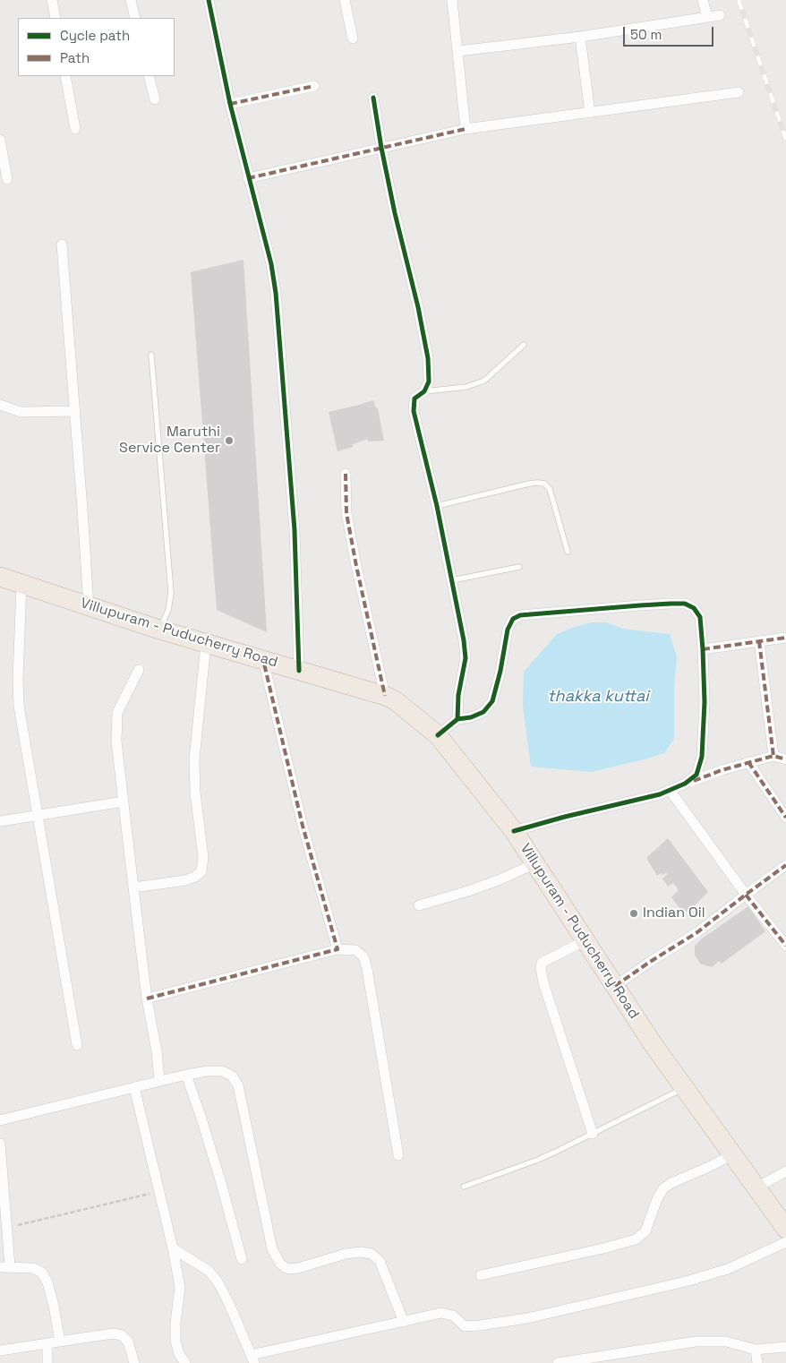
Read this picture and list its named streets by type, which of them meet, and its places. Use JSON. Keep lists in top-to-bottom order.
{
  "streets": {
    "highway": ["Villupuram - Puducherry Road"]
  },
  "water": ["thakka kuttai"],
  "places": ["Maruthi Service Center", "Indian Oil"],
  "legend": ["Cycle path", "Path"],
  "scale_bar": "50 m"
}
